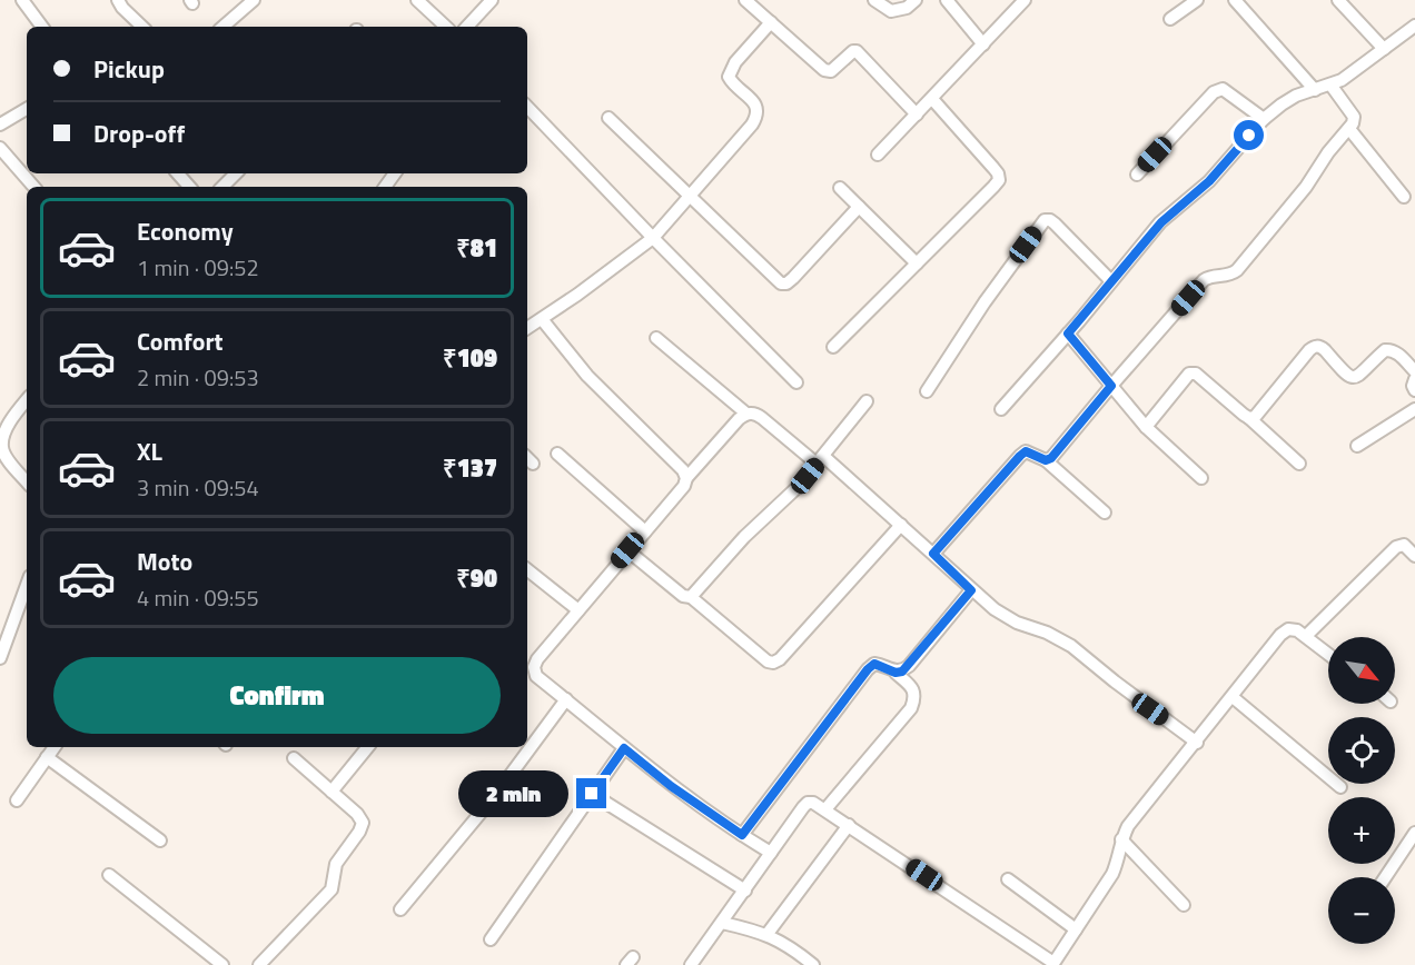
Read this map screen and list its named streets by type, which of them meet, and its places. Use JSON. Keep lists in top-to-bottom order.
{
  "north": "bottom right",
  "page": {
    "banner": ["Pickup", "Drop-off"],
    "list": [
      {
        "name": "Economy",
        "note": "1 min · 09:52",
        "value": "₹81"
      },
      {
        "name": "Comfort",
        "note": "2 min · 09:53",
        "value": "₹109"
      },
      {
        "name": "XL",
        "note": "3 min · 09:54",
        "value": "₹137"
      },
      {
        "name": "Moto",
        "note": "4 min · 09:55",
        "value": "₹90"
      }
    ],
    "map_buttons": ["+", "−"],
    "buttons": "Confirm",
    "bubble": "2 min"
  }
}
